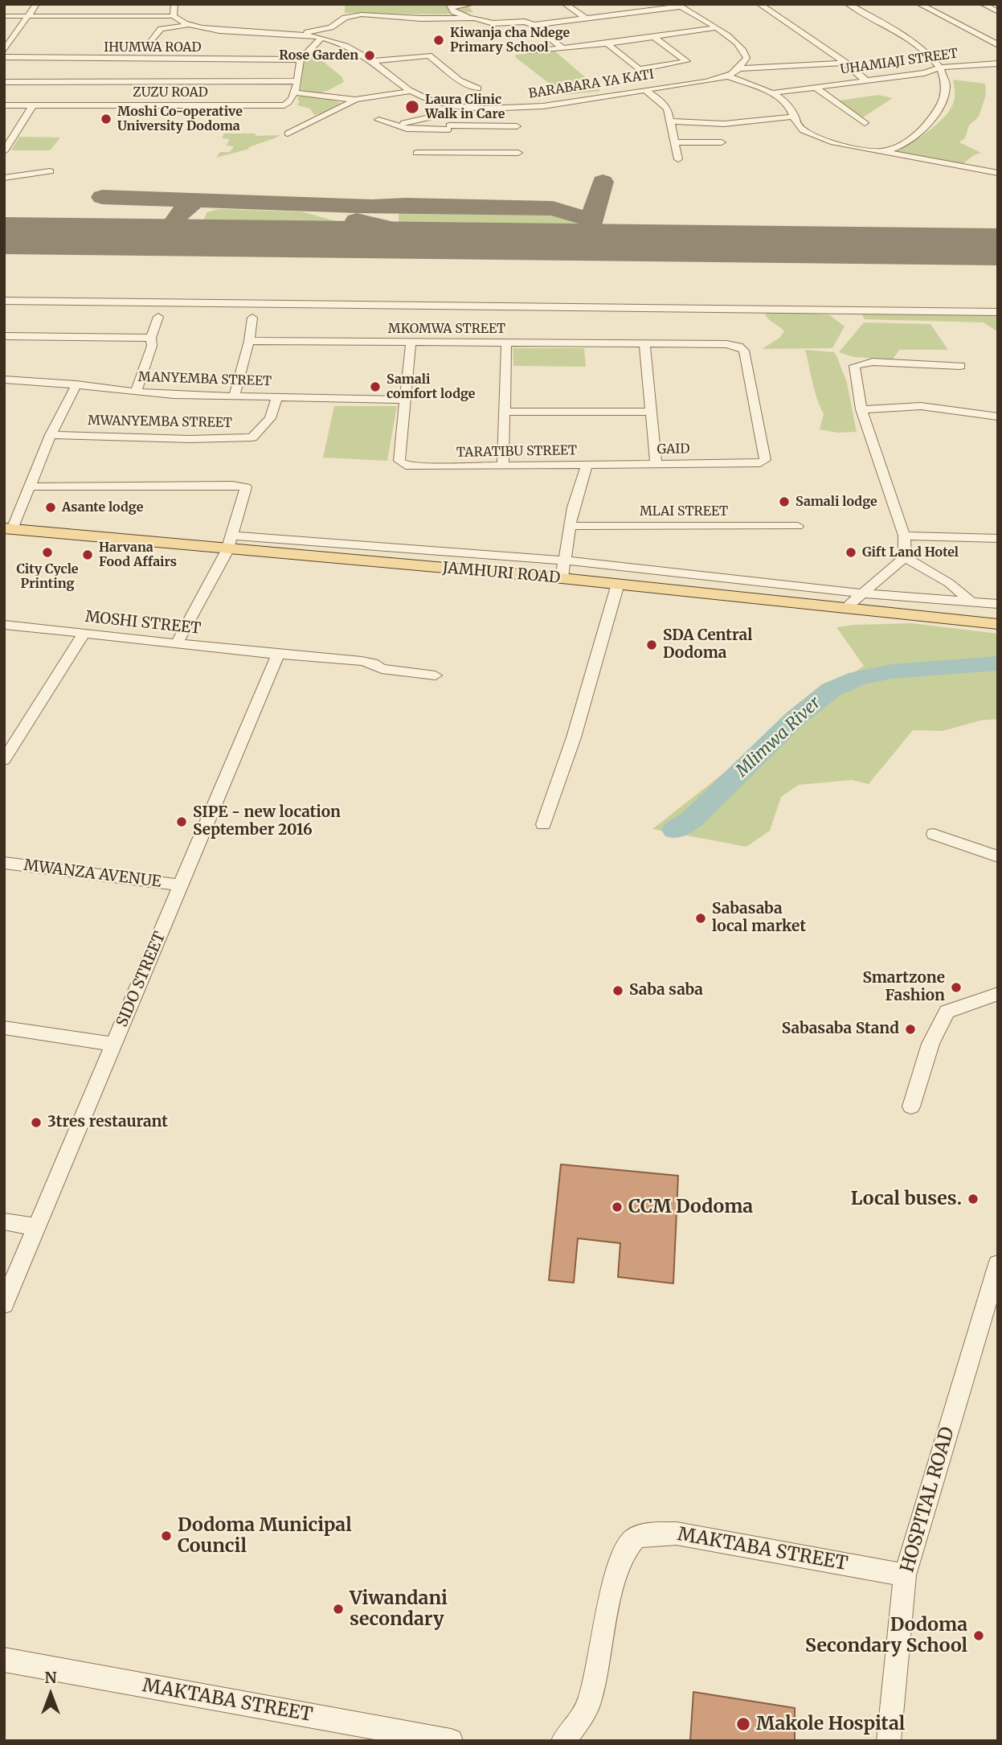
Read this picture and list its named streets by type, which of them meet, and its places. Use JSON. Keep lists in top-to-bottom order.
{
  "streets": {
    "main road": ["JAMHURI ROAD"],
    "street": [
      "IHUMWA ROAD",
      "UHAMIAJI STREET",
      "BARABARA YA KATI",
      "ZUZU ROAD",
      "MKOMWA STREET",
      "MANYEMBA STREET",
      "MWANYEMBA STREET",
      "GAID",
      "TARATIBU STREET",
      "MLAI STREET",
      "MOSHI STREET",
      "MWANZA AVENUE",
      "SIDO STREET",
      "HOSPITAL ROAD",
      "MAKTABA STREET"
    ]
  },
  "crossings": [
    ["MKOMWA STREET", "GAID"],
    ["MANYEMBA STREET", "MWANYEMBA STREET"],
    ["MANYEMBA STREET", "TARATIBU STREET"],
    ["GAID", "TARATIBU STREET"],
    ["TARATIBU STREET", "MLAI STREET"],
    ["TARATIBU STREET", "JAMHURI ROAD"],
    ["MOSHI STREET", "SIDO STREET"],
    ["MWANZA AVENUE", "SIDO STREET"],
    ["HOSPITAL ROAD", "MAKTABA STREET"]
  ],
  "water": ["Mlimwa River"],
  "places": [
    "Kiwanja cha Ndege Primary School",
    "Rose Garden",
    "Laura Clinic Walk in Care",
    "Moshi Co-operative University Dodoma",
    "Samali comfort lodge",
    "Samali lodge",
    "Asante lodge",
    "City Cycle Printing",
    "Gift Land Hotel",
    "Harvana Food Affairs",
    "SDA Central Dodoma",
    "SIPE - new location September 2016",
    "Sabasaba local market",
    "Smartzone Fashion",
    "Saba saba",
    "Sabasaba Stand",
    "3tres restaurant",
    "Local buses.",
    "CCM Dodoma",
    "Dodoma Municipal Council",
    "Viwandani secondary",
    "Dodoma Secondary School",
    "Makole Hospital"
  ],
  "north": "top"
}
